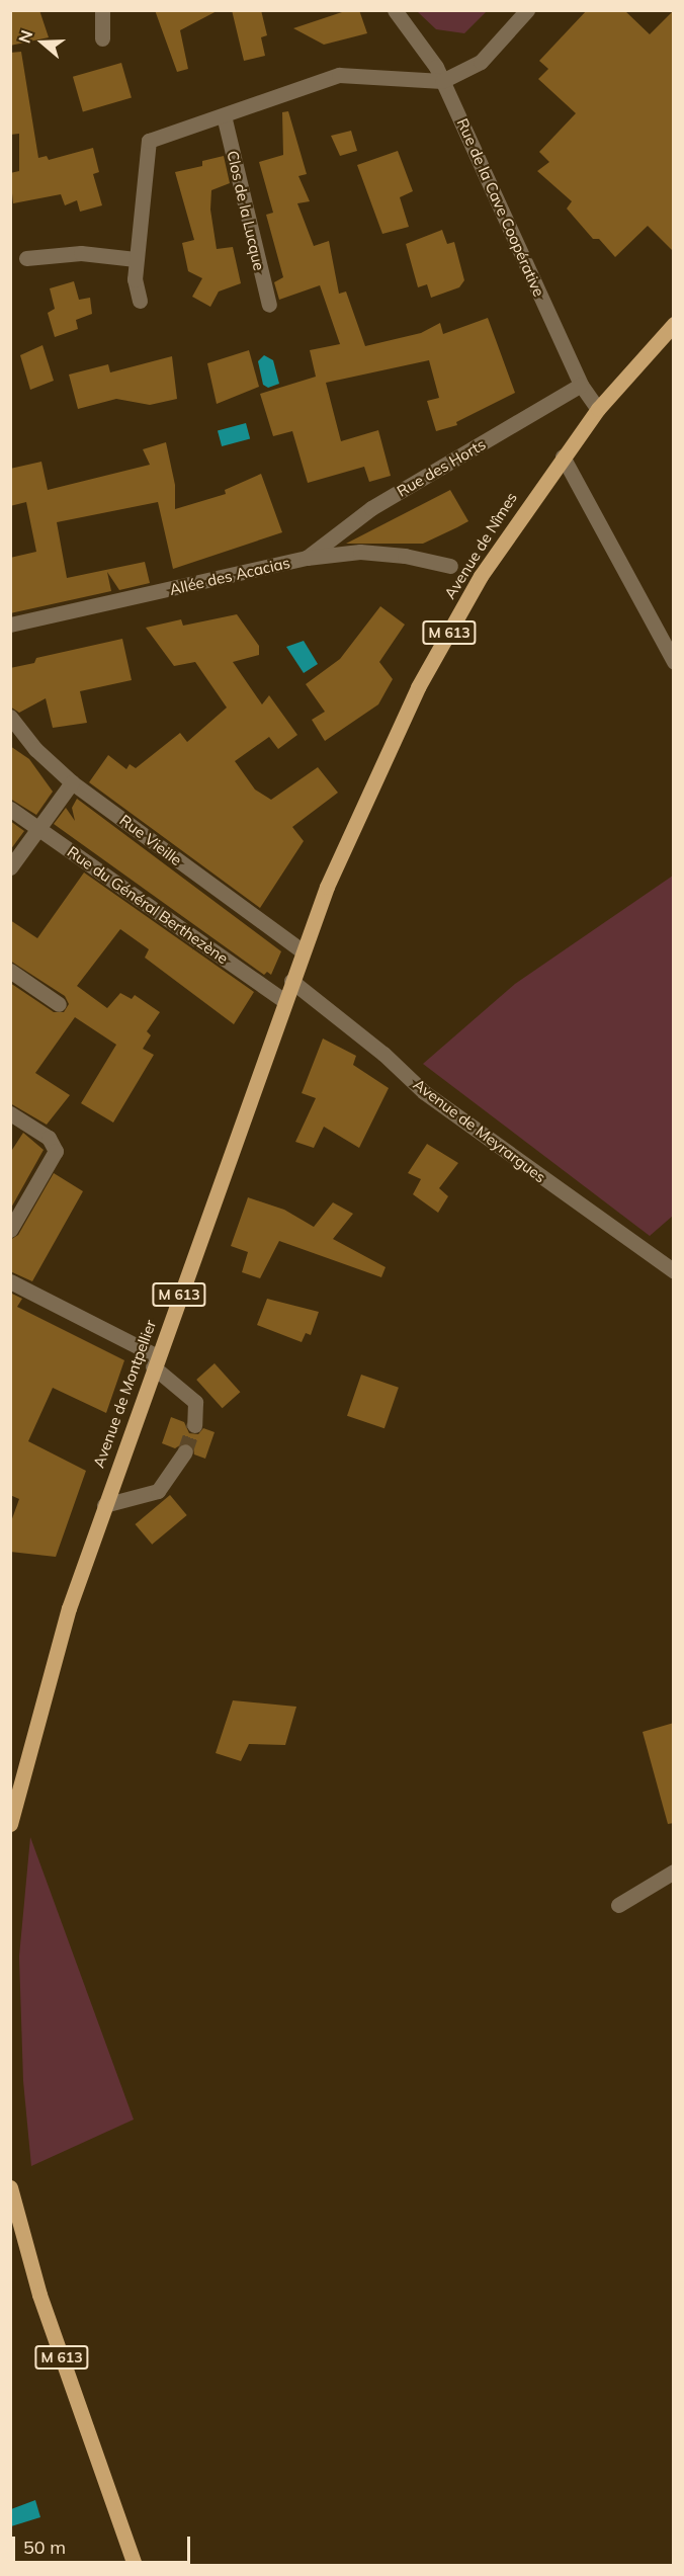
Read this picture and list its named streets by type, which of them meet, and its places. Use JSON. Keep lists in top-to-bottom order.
{
  "streets": {
    "main road": ["Avenue de Nîmes", "M 613", "Avenue de Montpellier"],
    "street": [
      "Rue de la Cave Coopérative",
      "Clos de la Lucque",
      "Rue des Horts",
      "Allée des Acacias",
      "Rue Vieille",
      "Rue du Général Berthezène",
      "Avenue de Meyrargues"
    ]
  },
  "crossings": [
    ["Rue de la Cave Coopérative", "Rue des Horts"],
    ["Rue de la Cave Coopérative", "Avenue de Nîmes"],
    ["Rue des Horts", "Allée des Acacias"],
    ["Avenue de Nîmes", "Rue Vieille"],
    ["Avenue de Nîmes", "Avenue de Meyrargues"],
    ["Avenue de Nîmes", "Avenue de Montpellier"],
    ["Rue du Général Berthezène", "Avenue de Montpellier"],
    ["Avenue de Meyrargues", "Avenue de Montpellier"]
  ],
  "scale_bar": "50 m",
  "north": "left"
}
